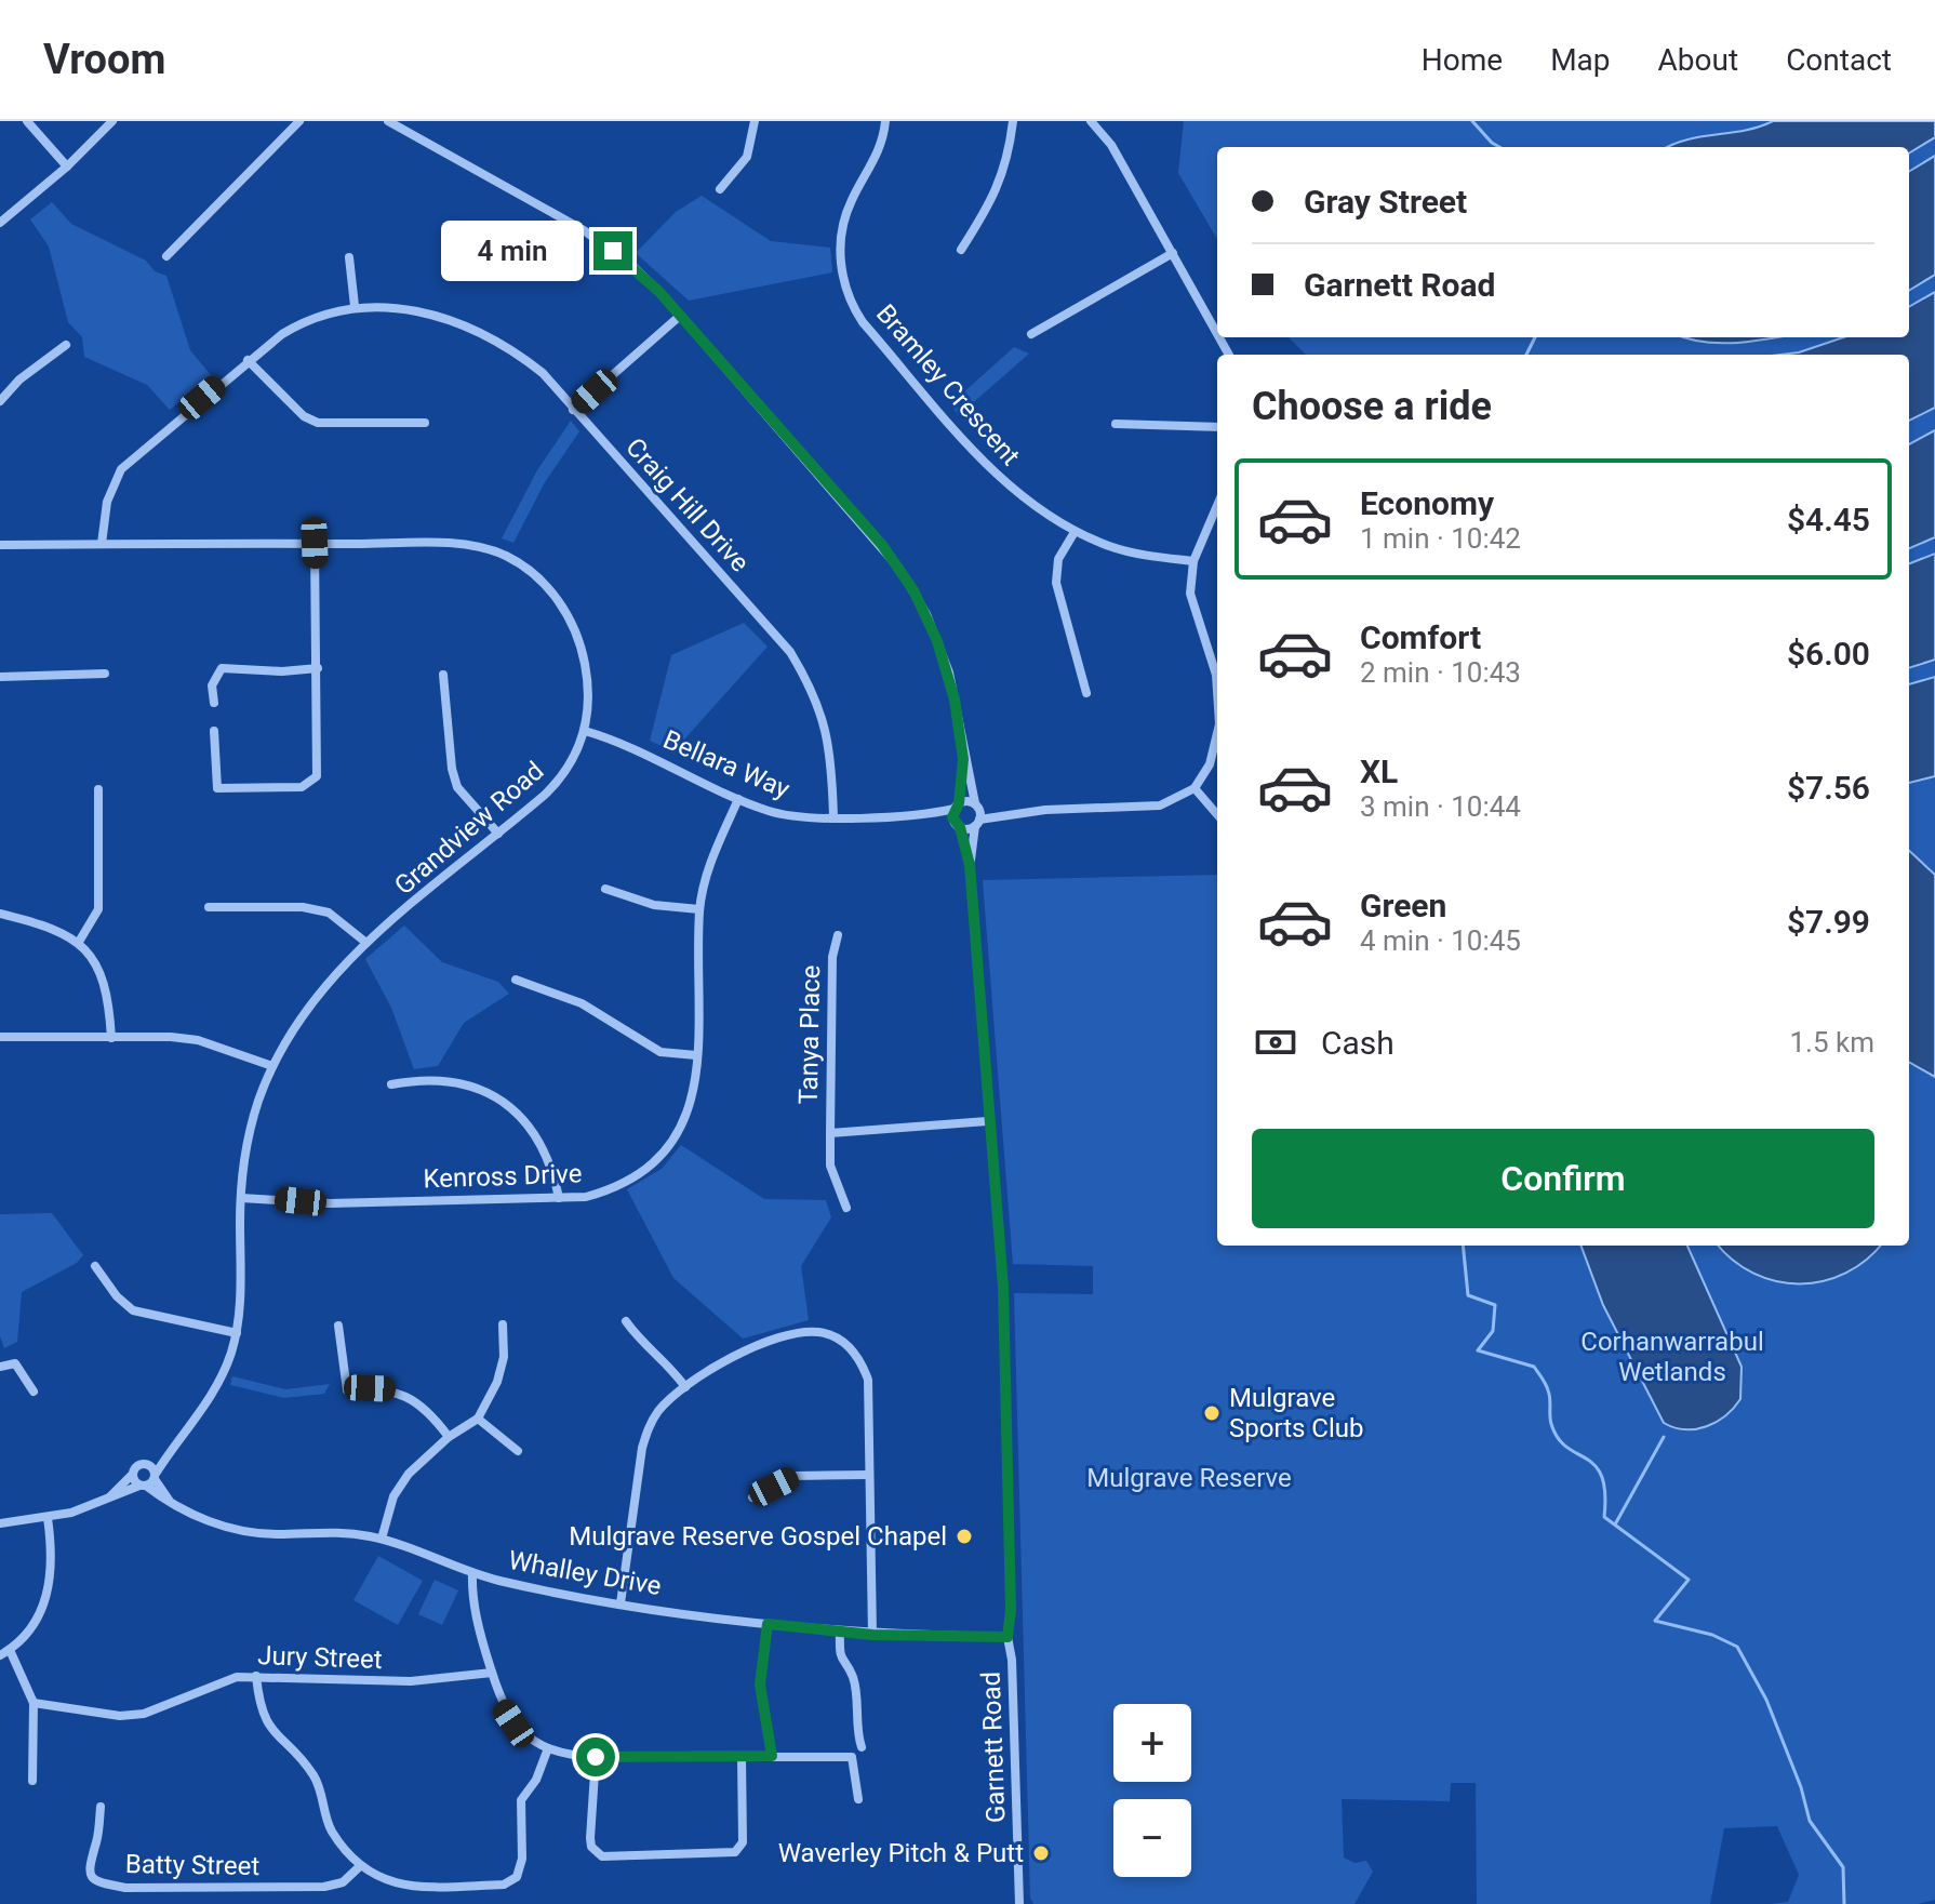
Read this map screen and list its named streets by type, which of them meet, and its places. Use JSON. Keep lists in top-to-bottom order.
{
  "streets": {
    "street": [
      "Bramley Crescent",
      "Craig Hill Drive",
      "Bellara Way",
      "Grandview Road",
      "Tanya Place",
      "Kenross Drive",
      "Whalley Drive",
      "Jury Street",
      "Garnett Road",
      "Batty Street"
    ]
  },
  "crossings": [
    ["Craig Hill Drive", "Bellara Way"],
    ["Craig Hill Drive", "Grandview Road"],
    ["Bellara Way", "Grandview Road"],
    ["Bellara Way", "Kenross Drive"],
    ["Bellara Way", "Garnett Road"],
    ["Grandview Road", "Kenross Drive"],
    ["Grandview Road", "Whalley Drive"],
    ["Tanya Place", "Garnett Road"],
    ["Whalley Drive", "Garnett Road"]
  ],
  "parks": ["Corhanwarrabul Wetlands", "Mulgrave Reserve"],
  "places": ["Mulgrave Sports Club", "Mulgrave Reserve Gospel Chapel", "Waverley Pitch & Putt"],
  "page": {
    "header": "Vroom",
    "nav": [
      "Home",
      "Map",
      "About",
      "Contact"
    ],
    "banner": ["Gray Street", "Garnett Road"],
    "bubble": "4 min",
    "heading": "Choose a ride",
    "list": [
      {
        "name": "Economy",
        "note": "1 min · 10:42",
        "value": "$4.45"
      },
      {
        "name": "Comfort",
        "note": "2 min · 10:43",
        "value": "$6.00"
      },
      {
        "name": "XL",
        "note": "3 min · 10:44",
        "value": "$7.56"
      },
      {
        "name": "Green",
        "note": "4 min · 10:45",
        "value": "$7.99"
      }
    ],
    "pay": ["Cash", "1.5 km"],
    "buttons": "Confirm",
    "map_buttons": ["+", "−"]
  }
}
